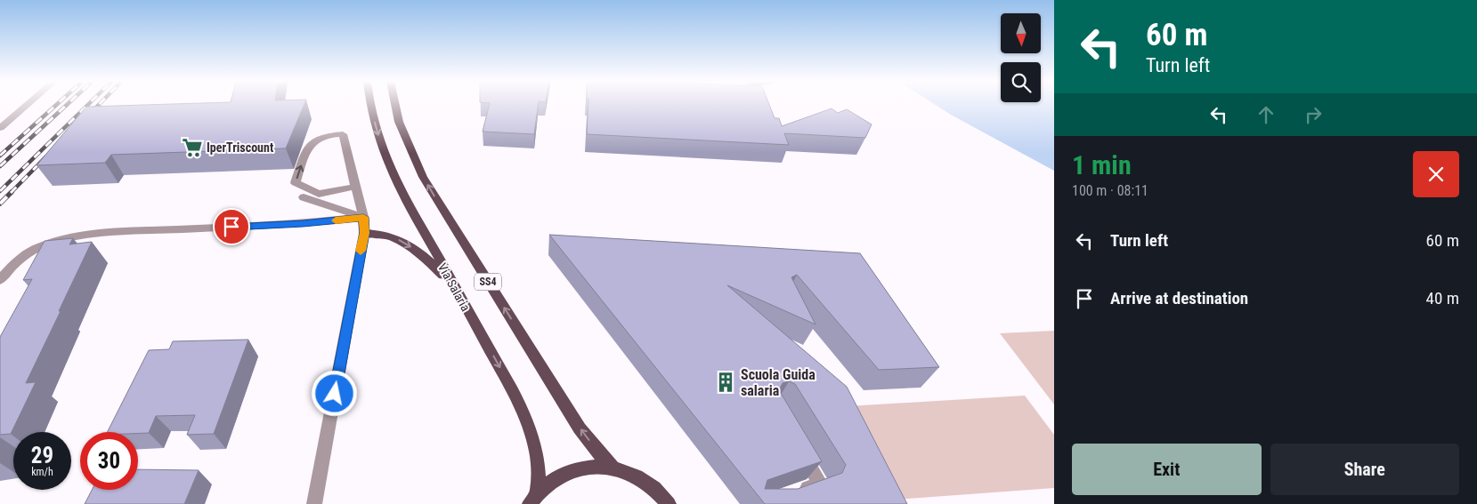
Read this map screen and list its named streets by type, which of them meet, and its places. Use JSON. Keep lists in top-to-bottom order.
{
  "streets": {
    "main road": ["SS4", "Via Salaria"]
  },
  "places": {
    "supermarket": ["IperTriscount"],
    "building": ["Scuola Guida salaria"]
  },
  "north": "bottom",
  "page": {
    "turn": ["60 m", "Turn left"],
    "heading": ["1 min", "100 m · 08:11"],
    "list": [
      {
        "name": "Turn left",
        "value": "60 m"
      },
      {
        "name": "Arrive at destination",
        "value": "40 m"
      }
    ],
    "speed": "29 km/h",
    "limit": "30",
    "buttons": ["Exit", "Share"]
  }
}
